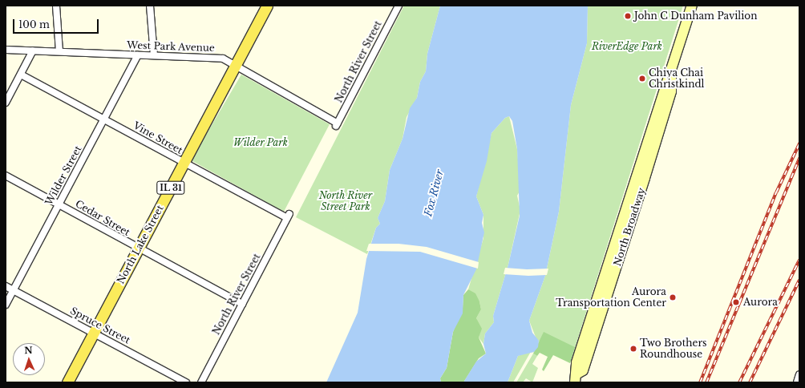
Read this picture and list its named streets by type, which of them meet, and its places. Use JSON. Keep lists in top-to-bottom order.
{
  "streets": {
    "main road": ["IL 31", "North Broadway", "North Lake Street"],
    "street": [
      "West Park Avenue",
      "North River Street",
      "Vine Street",
      "Wilder Street",
      "Cedar Street",
      "Spruce Street"
    ]
  },
  "crossings": [
    ["West Park Avenue", "North River Street"],
    ["West Park Avenue", "Wilder Street"],
    ["West Park Avenue", "North Lake Street"],
    ["North River Street", "Vine Street"],
    ["North River Street", "Cedar Street"],
    ["Vine Street", "Wilder Street"],
    ["Vine Street", "North Lake Street"],
    ["Wilder Street", "Cedar Street"],
    ["Wilder Street", "Spruce Street"],
    ["Cedar Street", "North Lake Street"],
    ["North Lake Street", "Spruce Street"]
  ],
  "water": ["Fox River"],
  "parks": ["RiverEdge Park", "Wilder Park", "North River Street Park"],
  "places": [
    "John C Dunham Pavilion",
    "Chiya Chai Christkindl",
    "Aurora Transportation Center",
    "Aurora",
    "Two Brothers Roundhouse"
  ],
  "scale_bar": "100 m",
  "north": "top"
}
